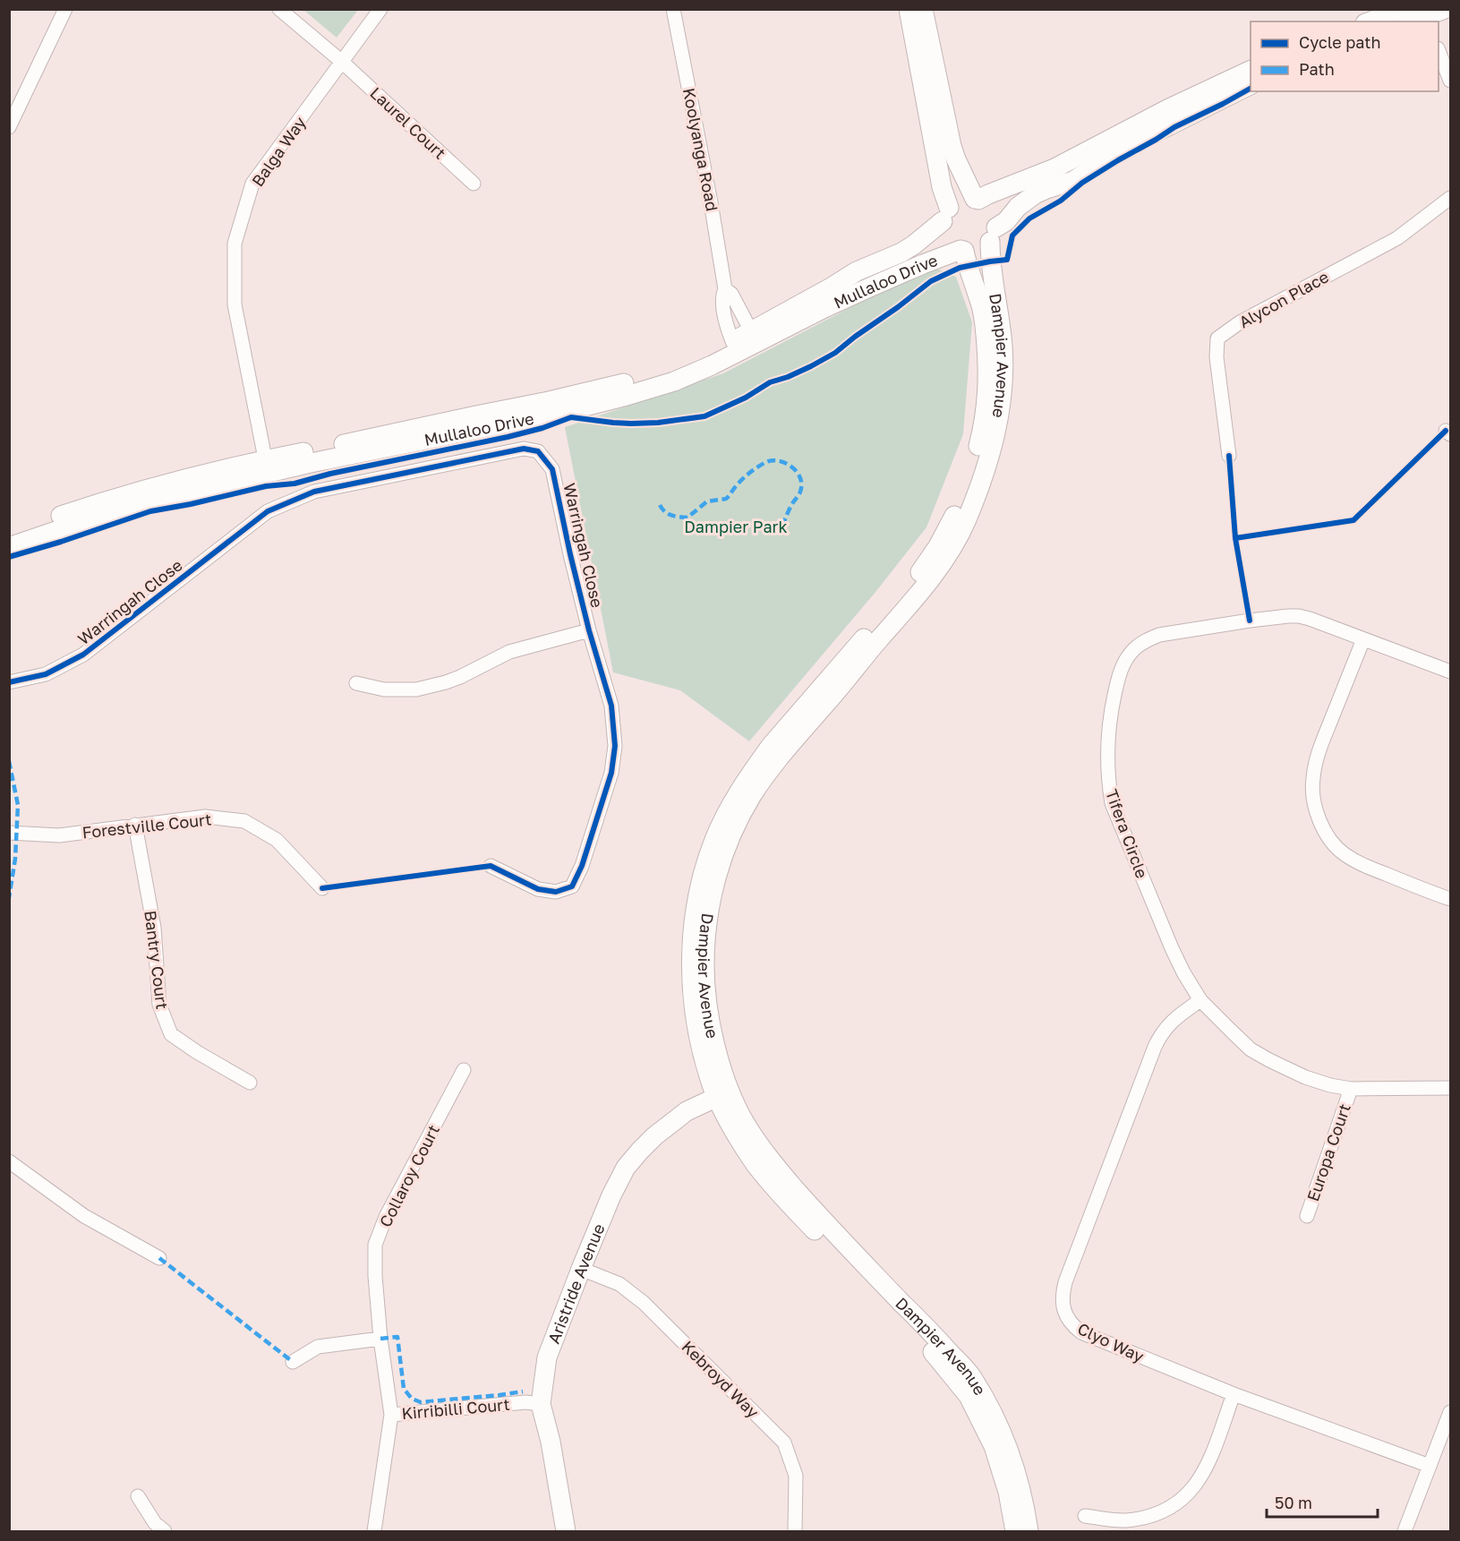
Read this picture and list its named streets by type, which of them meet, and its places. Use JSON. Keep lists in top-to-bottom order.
{
  "streets": {
    "main road": ["Mullaloo Drive", "Dampier Avenue", "Aristride Avenue"],
    "street": [
      "Laurel Court",
      "Koolyanga Road",
      "Balga Way",
      "Alycon Place",
      "Warringah Close",
      "Forestville Court",
      "Tifera Circle",
      "Bantry Court",
      "Europa Court",
      "Collaroy Court",
      "Clyo Way",
      "Kebroyd Way",
      "Kirribilli Court"
    ]
  },
  "crossings": [
    ["Laurel Court", "Balga Way"],
    ["Koolyanga Road", "Mullaloo Drive"],
    ["Balga Way", "Mullaloo Drive"],
    ["Mullaloo Drive", "Dampier Avenue"],
    ["Dampier Avenue", "Aristride Avenue"],
    ["Forestville Court", "Bantry Court"],
    ["Tifera Circle", "Europa Court"],
    ["Tifera Circle", "Clyo Way"],
    ["Collaroy Court", "Kirribilli Court"],
    ["Aristride Avenue", "Kebroyd Way"],
    ["Aristride Avenue", "Kirribilli Court"]
  ],
  "parks": ["Dampier Park"],
  "legend": ["Cycle path", "Path"],
  "scale_bar": "50 m"
}
